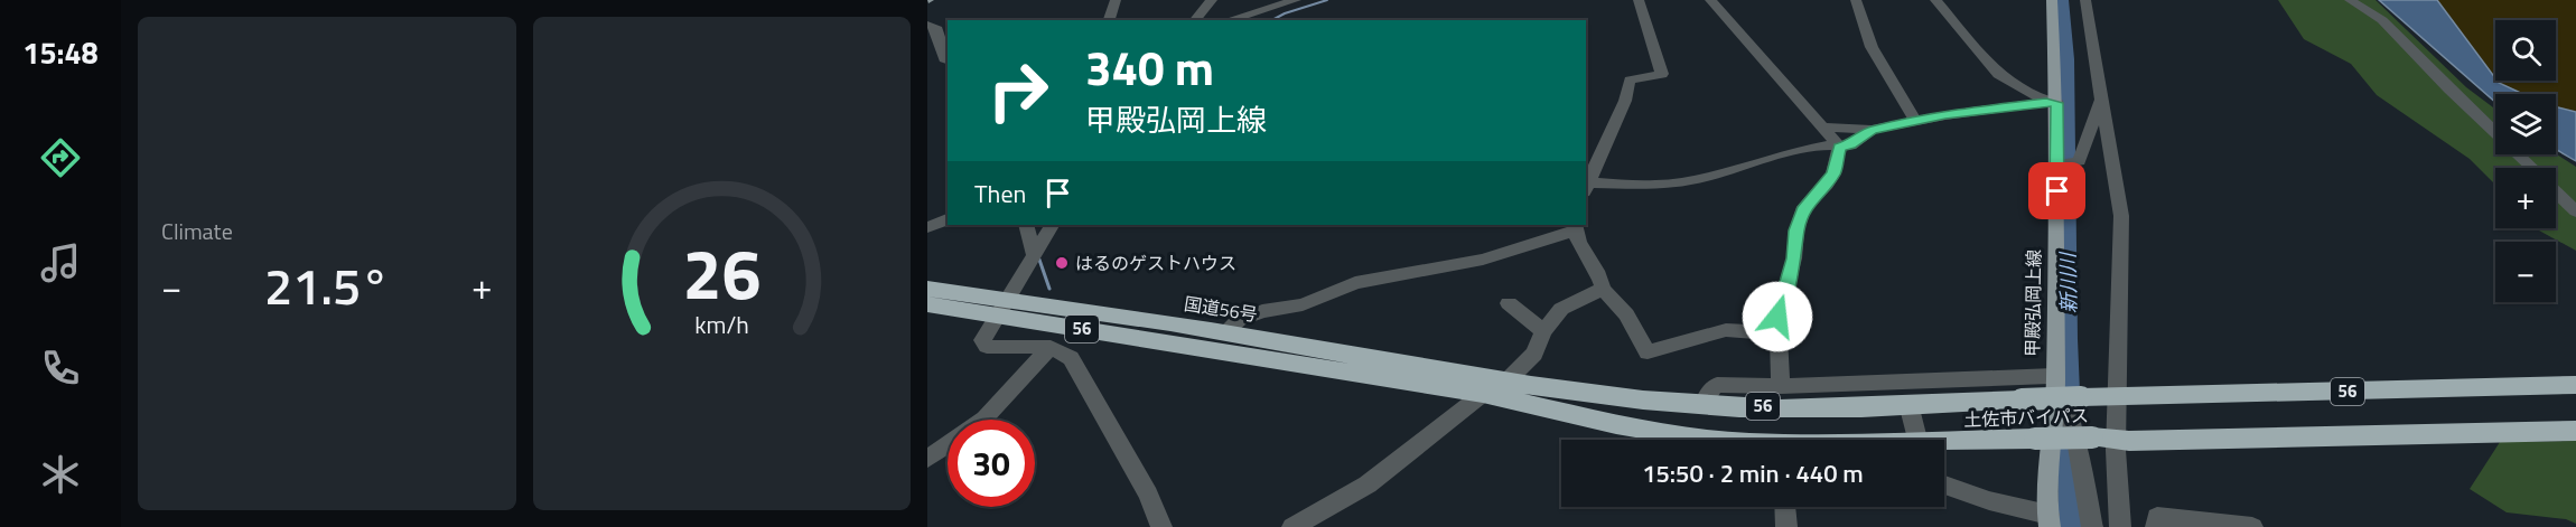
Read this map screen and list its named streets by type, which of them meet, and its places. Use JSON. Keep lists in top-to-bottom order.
{
  "streets": {
    "highway": ["国道56号", "56", "土佐市バイパス"],
    "main road": ["甲殿弘岡上線"]
  },
  "crossings": [
    ["国道56号", "土佐市バイパス"]
  ],
  "water": ["新川川"],
  "places": ["はるのゲストハウス"],
  "page": {
    "tabs": "15:48",
    "tile": "Climate",
    "map_buttons": ["+", "−"],
    "turn": ["340 m", "甲殿弘岡上線"],
    "then": "Then",
    "heat": ["−", "21.5°", "+"],
    "limit": "30",
    "trip": "15:50 · 2 min · 440 m",
    "gauge": ["26", "km/h"]
  }
}
